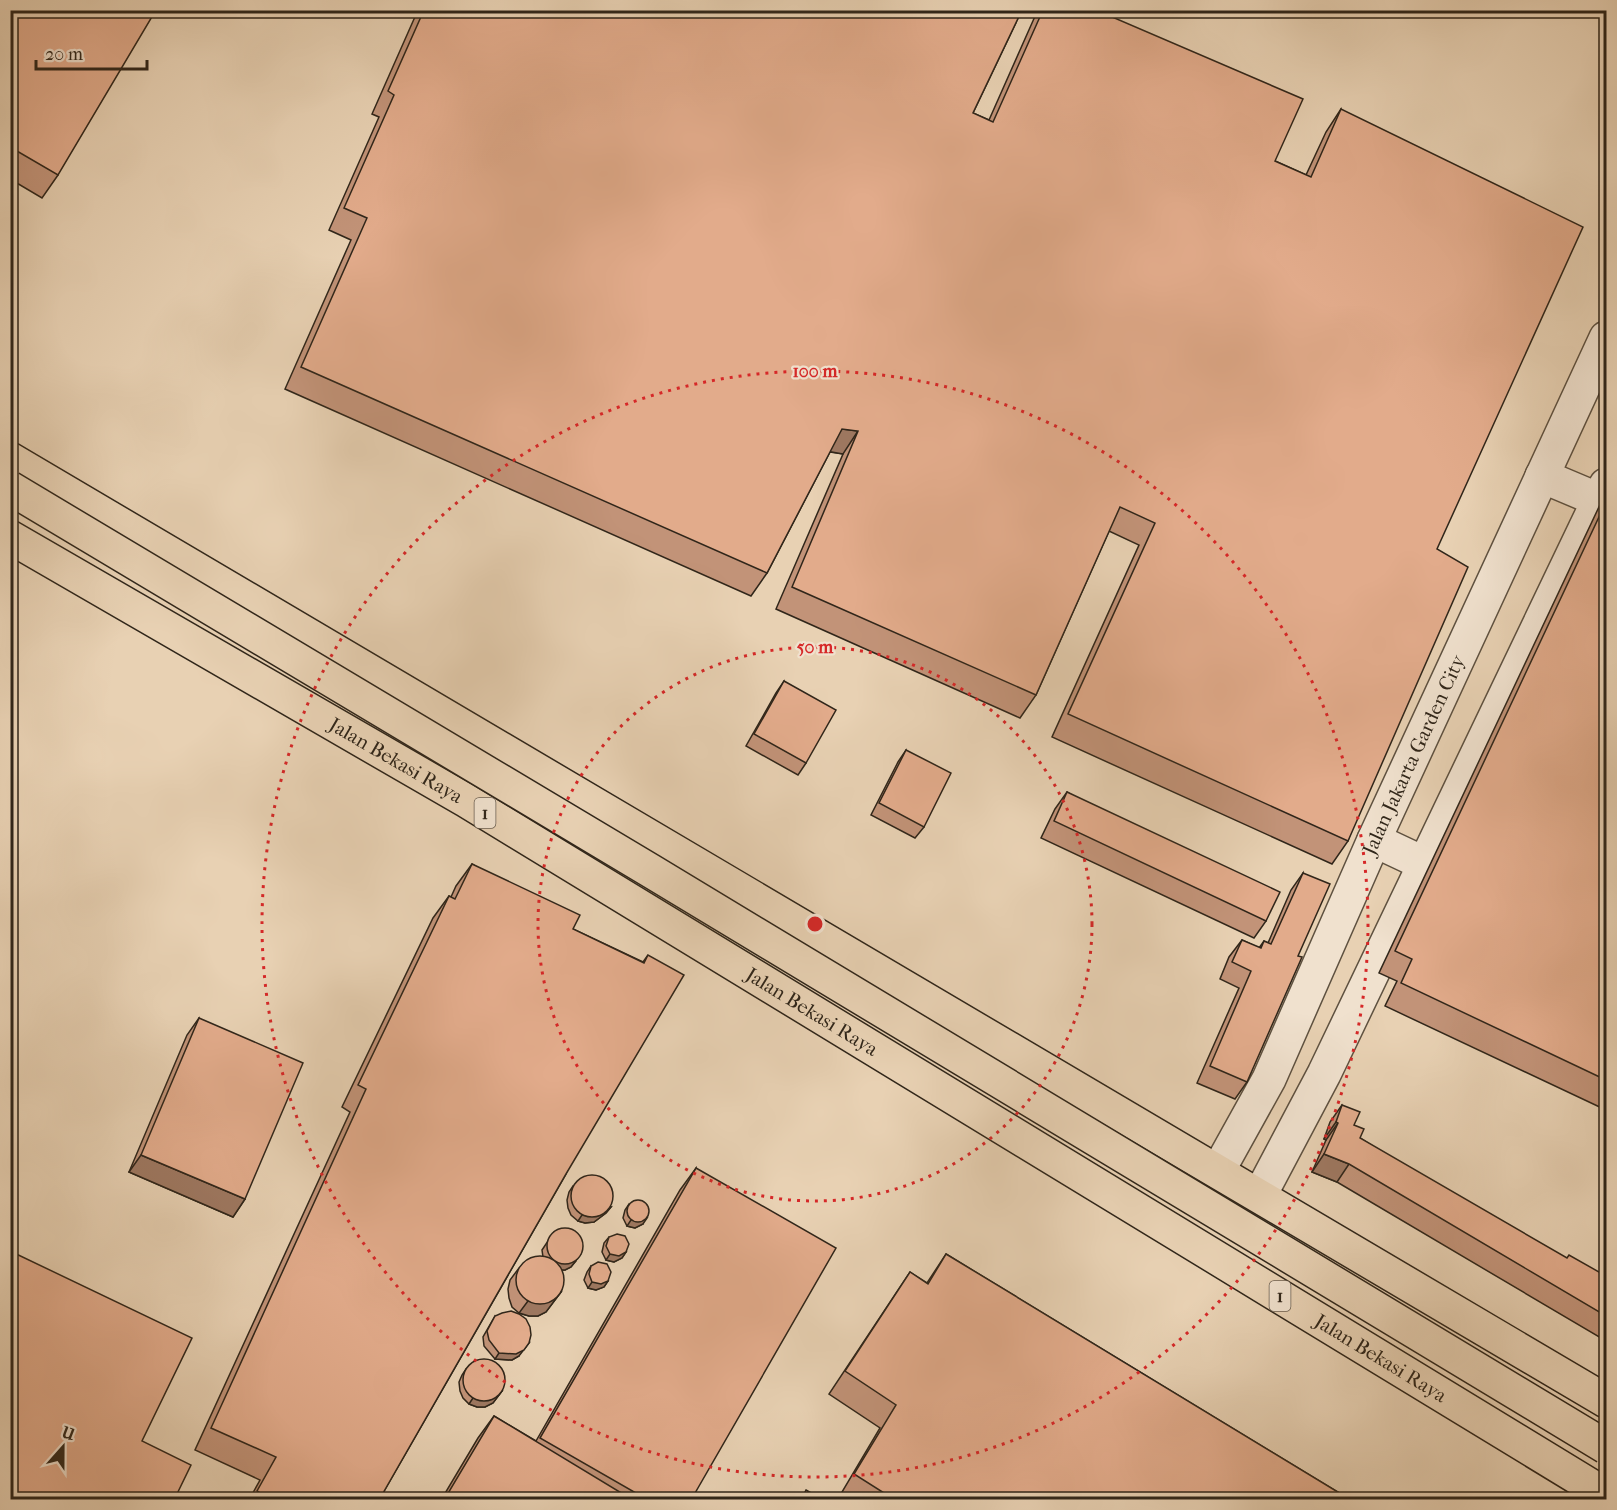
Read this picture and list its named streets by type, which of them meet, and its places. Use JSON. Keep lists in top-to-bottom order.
{
  "streets": {
    "highway": ["Jalan Bekasi Raya", "1"],
    "street": ["Jalan Jakarta Garden City"]
  },
  "scale_bar": "20 m",
  "north": "top",
  "rings": ["100 m", "50 m"]
}
